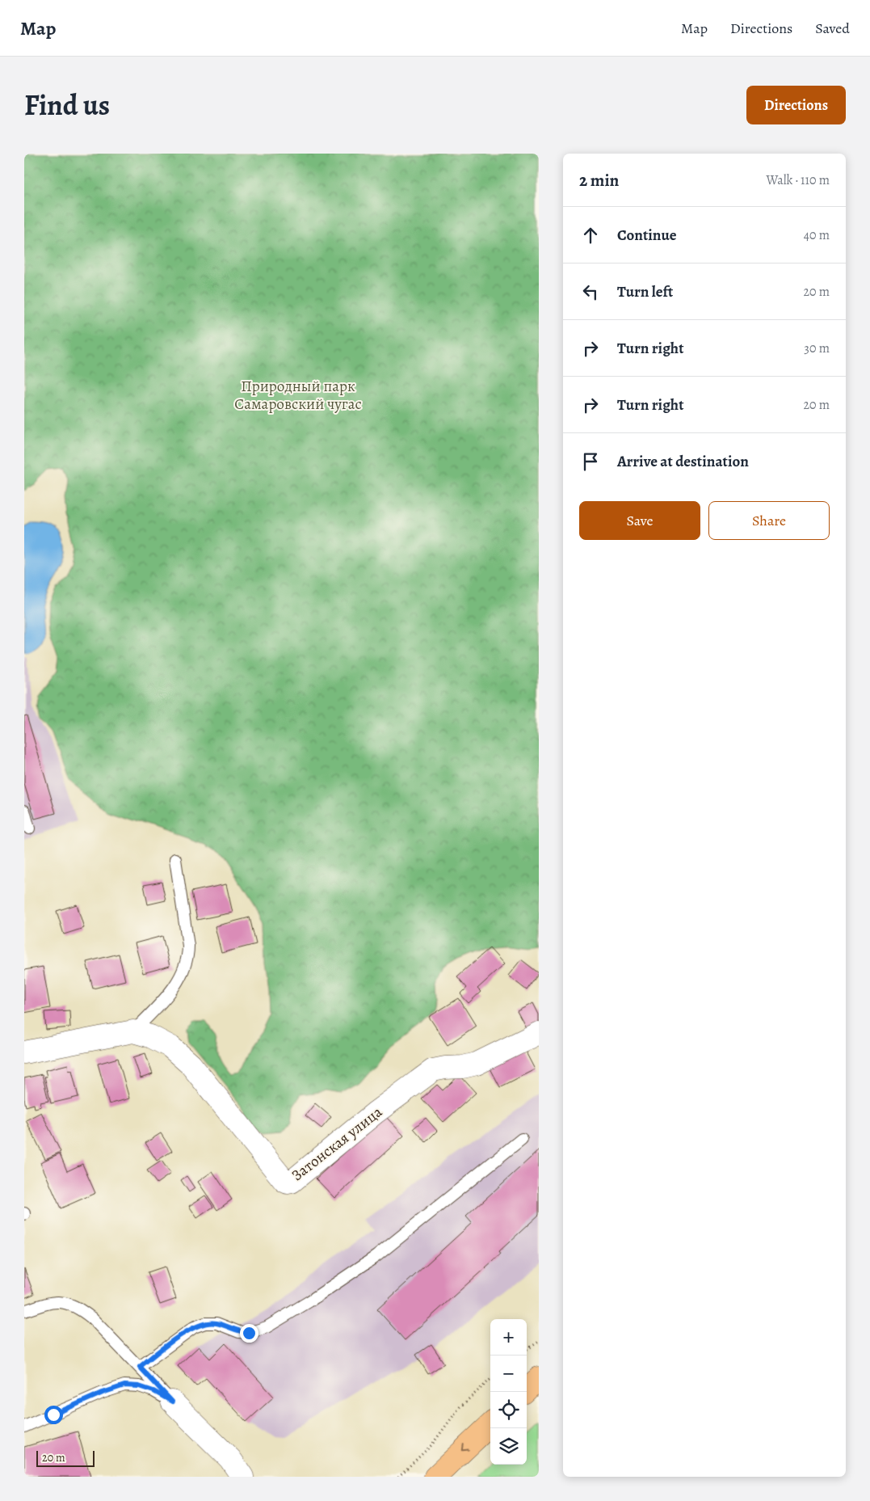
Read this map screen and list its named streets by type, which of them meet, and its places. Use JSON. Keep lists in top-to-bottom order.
{
  "streets": {
    "street": ["Затонская улица"]
  },
  "parks": ["Природный парк Самаровский чугас"],
  "scale_bar": "20 m",
  "page": {
    "header": "Map",
    "nav": ["Map", "Directions", "Saved"],
    "title": "Find us",
    "buttons": [
      "Directions",
      ["Save", "Share"]
    ],
    "heading": ["2 min", "Walk · 110 m"],
    "list": [
      ["Continue", "40 m"],
      ["Turn left", "20 m"],
      ["Turn right", "30 m"],
      ["Turn right", "20 m"],
      "Arrive at destination"
    ],
    "map_buttons": ["+", "−"],
    "scale": "20 m"
  }
}
